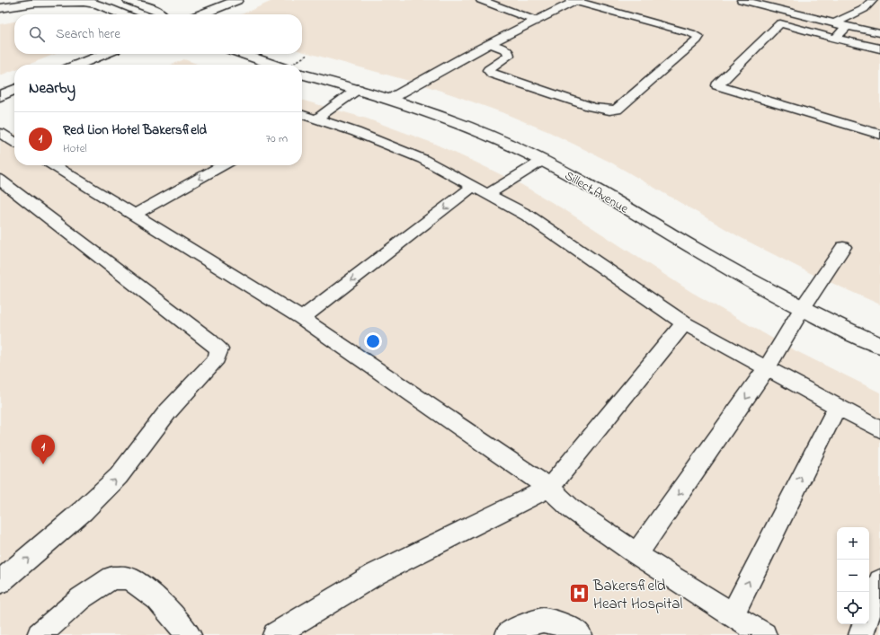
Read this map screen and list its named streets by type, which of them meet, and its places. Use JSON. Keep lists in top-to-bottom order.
{
  "streets": {
    "main road": ["Sillect Avenue"]
  },
  "places": {
    "hospital": ["Bakersfield Heart Hospital"]
  },
  "page": {
    "search": "Search here",
    "heading": "Nearby",
    "list": [
      {
        "mark": "1",
        "name": "Red Lion Hotel Bakersfield",
        "note": "Hotel",
        "value": "70 m"
      }
    ],
    "pins": "1",
    "map_buttons": ["+", "−"]
  }
}
